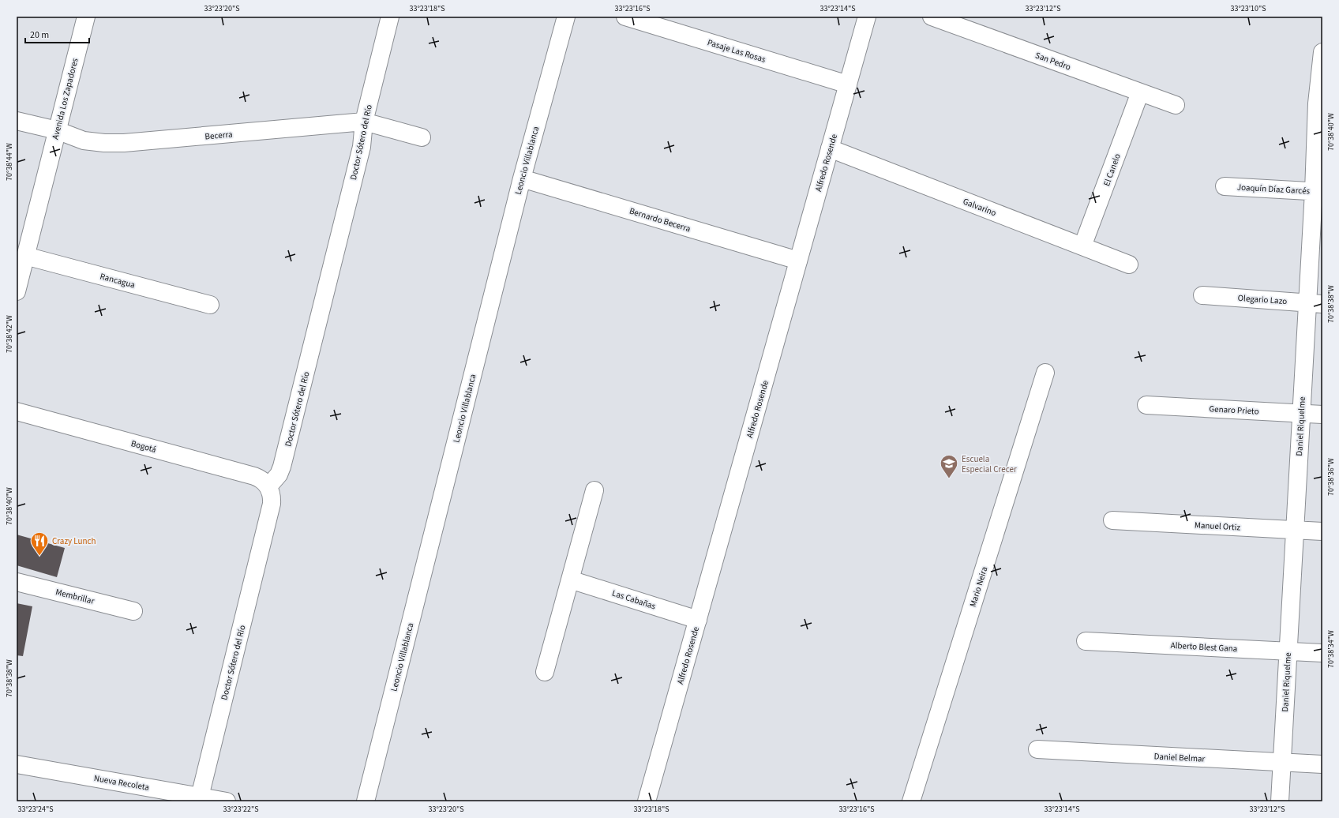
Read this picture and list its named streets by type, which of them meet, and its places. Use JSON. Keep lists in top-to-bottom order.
{
  "streets": {
    "street": [
      "Pasaje Las Rosas",
      "San Pedro",
      "Avenida Los Zapadores",
      "Becerra",
      "Doctor Sótero del Río",
      "Leoncio Villablanca",
      "Alfredo Rosende",
      "El Canelo",
      "Joaquín Díaz Garcés",
      "Galvarino",
      "Bernardo Becerra",
      "Rancagua",
      "Olegario Lazo",
      "Genaro Prieto",
      "Daniel Riquelme",
      "Bogotá",
      "Manuel Ortiz",
      "Mario Neira",
      "Membrillar",
      "Las Cabañas",
      "Alberto Blest Gana",
      "Daniel Belmar",
      "Nueva Recoleta"
    ]
  },
  "crossings": [
    ["Pasaje Las Rosas", "Alfredo Rosende"],
    ["San Pedro", "El Canelo"],
    ["Avenida Los Zapadores", "Becerra"],
    ["Avenida Los Zapadores", "Rancagua"],
    ["Becerra", "Doctor Sótero del Río"],
    ["Doctor Sótero del Río", "Bogotá"],
    ["Doctor Sótero del Río", "Nueva Recoleta"],
    ["Leoncio Villablanca", "Bernardo Becerra"],
    ["Alfredo Rosende", "Galvarino"],
    ["Alfredo Rosende", "Bernardo Becerra"],
    ["Alfredo Rosende", "Las Cabañas"],
    ["El Canelo", "Galvarino"],
    ["Joaquín Díaz Garcés", "Daniel Riquelme"],
    ["Olegario Lazo", "Daniel Riquelme"],
    ["Genaro Prieto", "Daniel Riquelme"],
    ["Daniel Riquelme", "Manuel Ortiz"],
    ["Daniel Riquelme", "Alberto Blest Gana"],
    ["Daniel Riquelme", "Daniel Belmar"]
  ],
  "places": {
    "school or university": ["Escuela Especial Crecer"],
    "restaurant": ["Crazy Lunch"]
  },
  "scale_bar": "20 m",
  "coordinates": [
    "33°23'20\"S",
    "33°23'18\"S",
    "33°23'16\"S",
    "33°23'14\"S",
    "33°23'12\"S",
    "33°23'10\"S",
    "70°38'40\"W",
    "70°38'44\"W",
    "70°38'38\"W",
    "70°38'42\"W",
    "70°38'36\"W",
    "70°38'34\"W",
    "33°23'24\"S",
    "33°23'22\"S"
  ]
}
